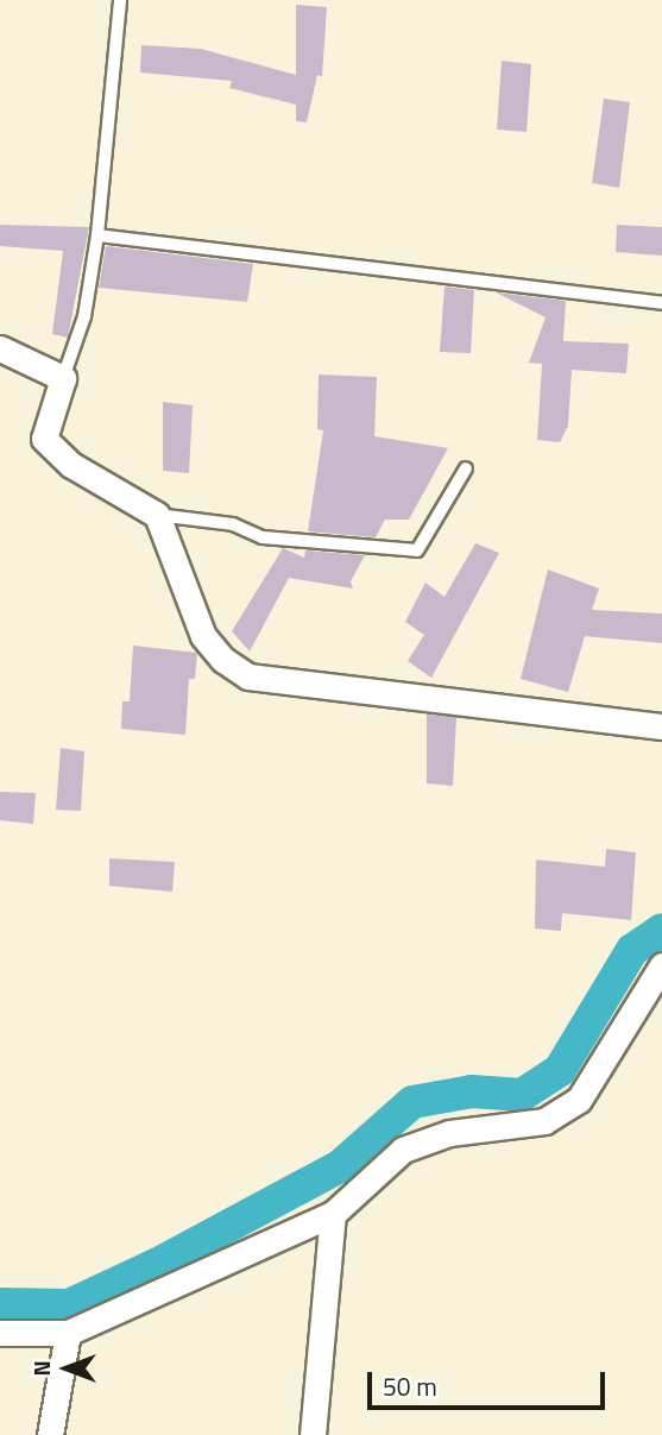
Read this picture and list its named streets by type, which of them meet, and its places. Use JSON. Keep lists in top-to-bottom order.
{
  "scale_bar": "50 m",
  "north": "left"
}
